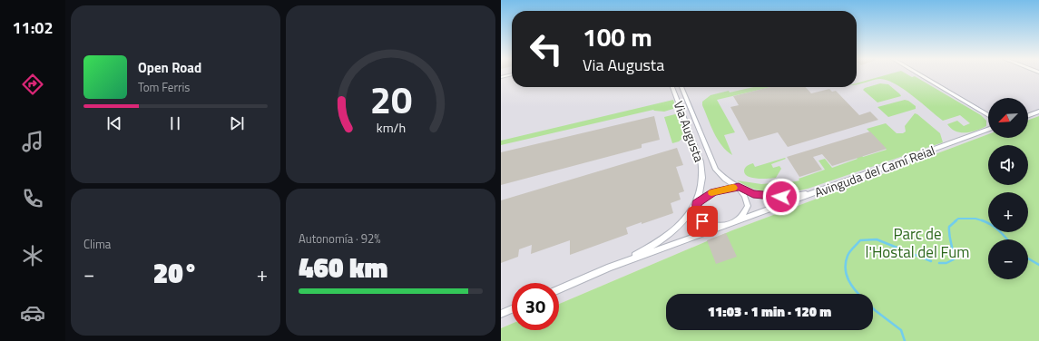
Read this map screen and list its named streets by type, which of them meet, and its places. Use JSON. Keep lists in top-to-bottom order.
{
  "streets": {
    "street": ["Via Augusta", "Avinguda del Camí Reial"]
  },
  "crossings": [
    ["Via Augusta", "Avinguda del Camí Reial"]
  ],
  "parks": ["Parc de l'Hostal del Fum"],
  "north": "bottom left",
  "page": {
    "tabs": "11:02",
    "turn": ["100 m", "Via Augusta"],
    "song": ["Open Road", "Tom Ferris"],
    "map_buttons": ["+", "−"],
    "tile": [
      "Clima",
      ["Autonomía · 92%", "460 km"]
    ],
    "heat": ["−", "20°", "+"],
    "limit": "30",
    "trip": "11:03 · 1 min · 120 m",
    "gauge": ["20", "km/h"]
  }
}
